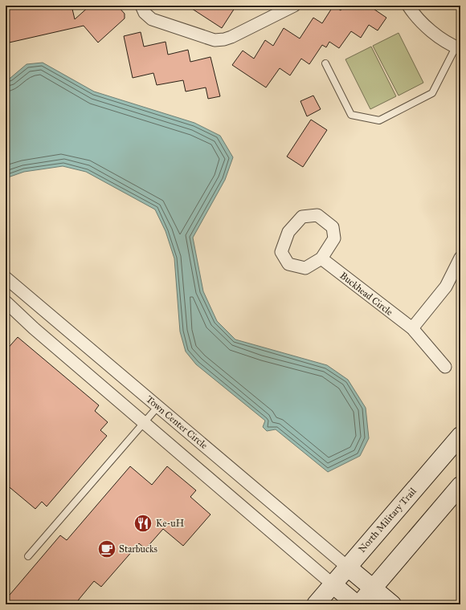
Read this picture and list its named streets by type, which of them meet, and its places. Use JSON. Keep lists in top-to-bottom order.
{
  "streets": {
    "main road": ["North Military Trail"],
    "street": ["Buckhead Circle", "Town Center Circle"]
  },
  "crossings": [
    ["Town Center Circle", "North Military Trail"]
  ],
  "places": {
    "restaurant": ["Ke-uH"],
    "cafe": ["Starbucks"]
  }
}
